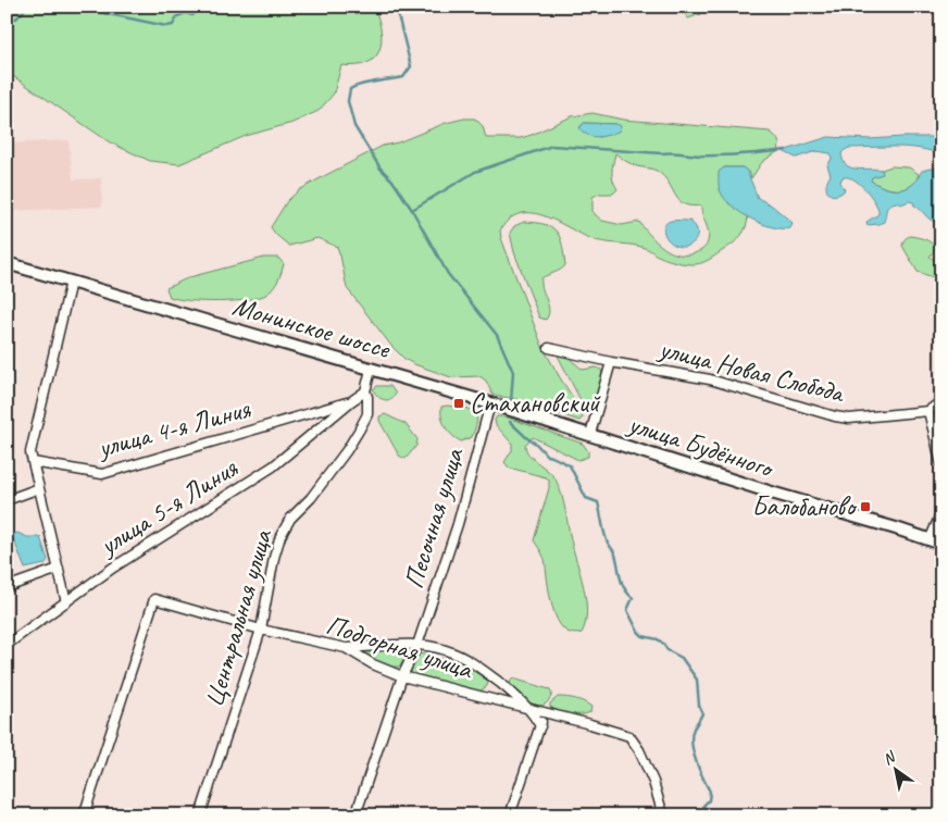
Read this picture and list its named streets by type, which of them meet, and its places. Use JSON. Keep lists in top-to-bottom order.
{
  "streets": {
    "main road": ["Монинское шоссе", "улица Будённого"],
    "street": [
      "улица Новая Слобода",
      "улица 4-я Линия",
      "улица 5-я Линия",
      "Песочная улица",
      "Центральная улица",
      "Подгорная улица"
    ]
  },
  "crossings": [
    ["Монинское шоссе", "улица Будённого"],
    ["Монинское шоссе", "Песочная улица"],
    ["Монинское шоссе", "Центральная улица"],
    ["улица 4-я Линия", "улица 5-я Линия"],
    ["Песочная улица", "Подгорная улица"],
    ["Центральная улица", "Подгорная улица"]
  ],
  "places": {
    "transit": ["Стахановский", "Балобаново"]
  },
  "north": "top left"
}
